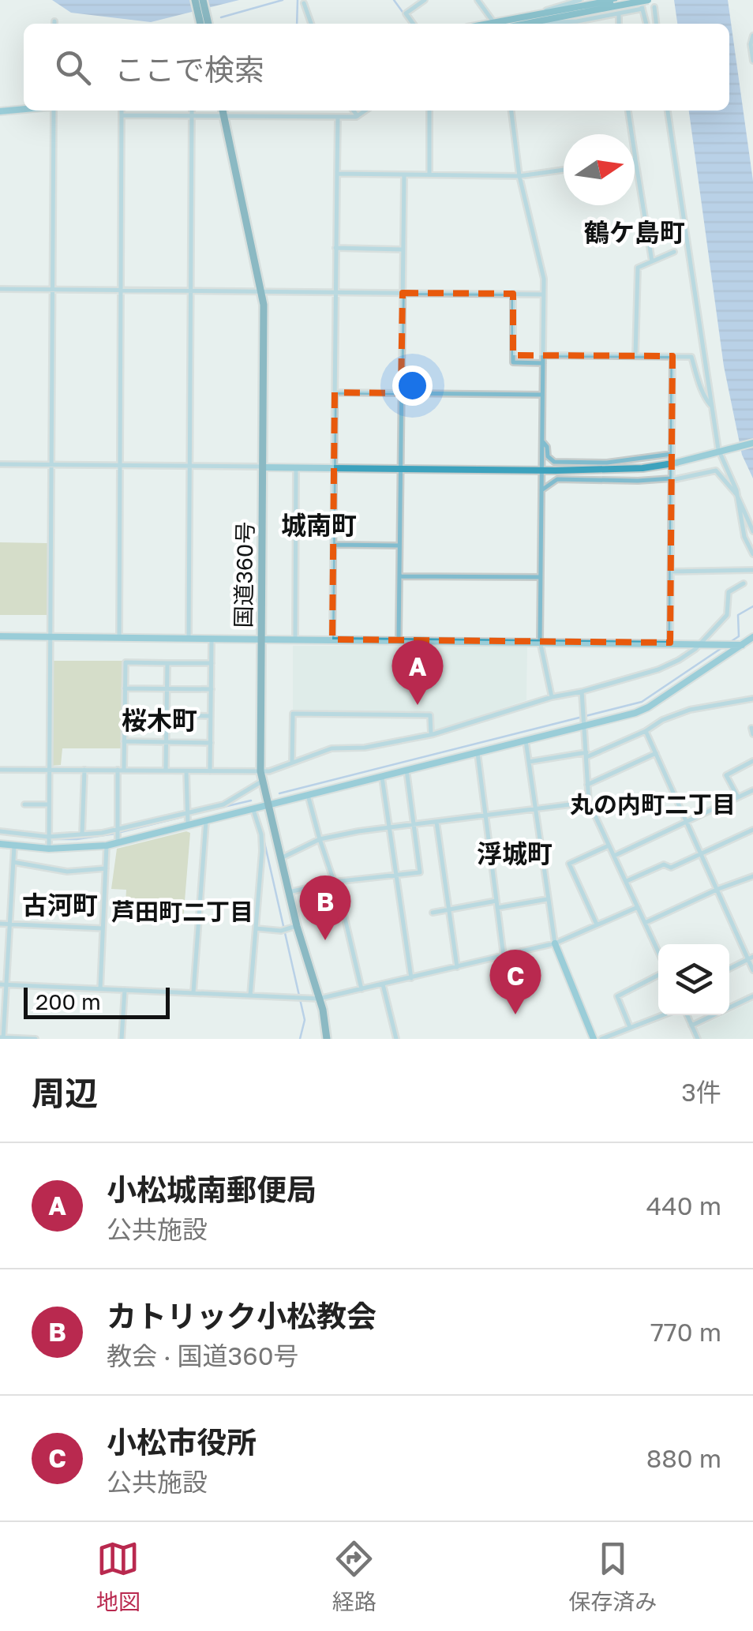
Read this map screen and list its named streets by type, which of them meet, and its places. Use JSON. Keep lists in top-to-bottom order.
{
  "streets": {
    "highway": ["国道360号"]
  },
  "districts": [
    "鶴ケ島町",
    "城南町",
    "桜木町",
    "丸の内町二丁目",
    "浮城町",
    "古河町",
    "芦田町二丁目"
  ],
  "scale_bar": "200 m",
  "north": "right",
  "page": {
    "search": "ここで検索",
    "pins": ["A", "B", "C"],
    "scale": "200 m",
    "heading": ["周辺", "3件"],
    "list": [
      {
        "mark": "A",
        "name": "小松城南郵便局",
        "note": "公共施設",
        "value": "440 m"
      },
      {
        "mark": "B",
        "name": "カトリック小松教会",
        "note": "教会 · 国道360号",
        "value": "770 m"
      },
      {
        "mark": "C",
        "name": "小松市役所",
        "note": "公共施設",
        "value": "880 m"
      }
    ],
    "nav": ["地図", "経路", "保存済み"]
  }
}
